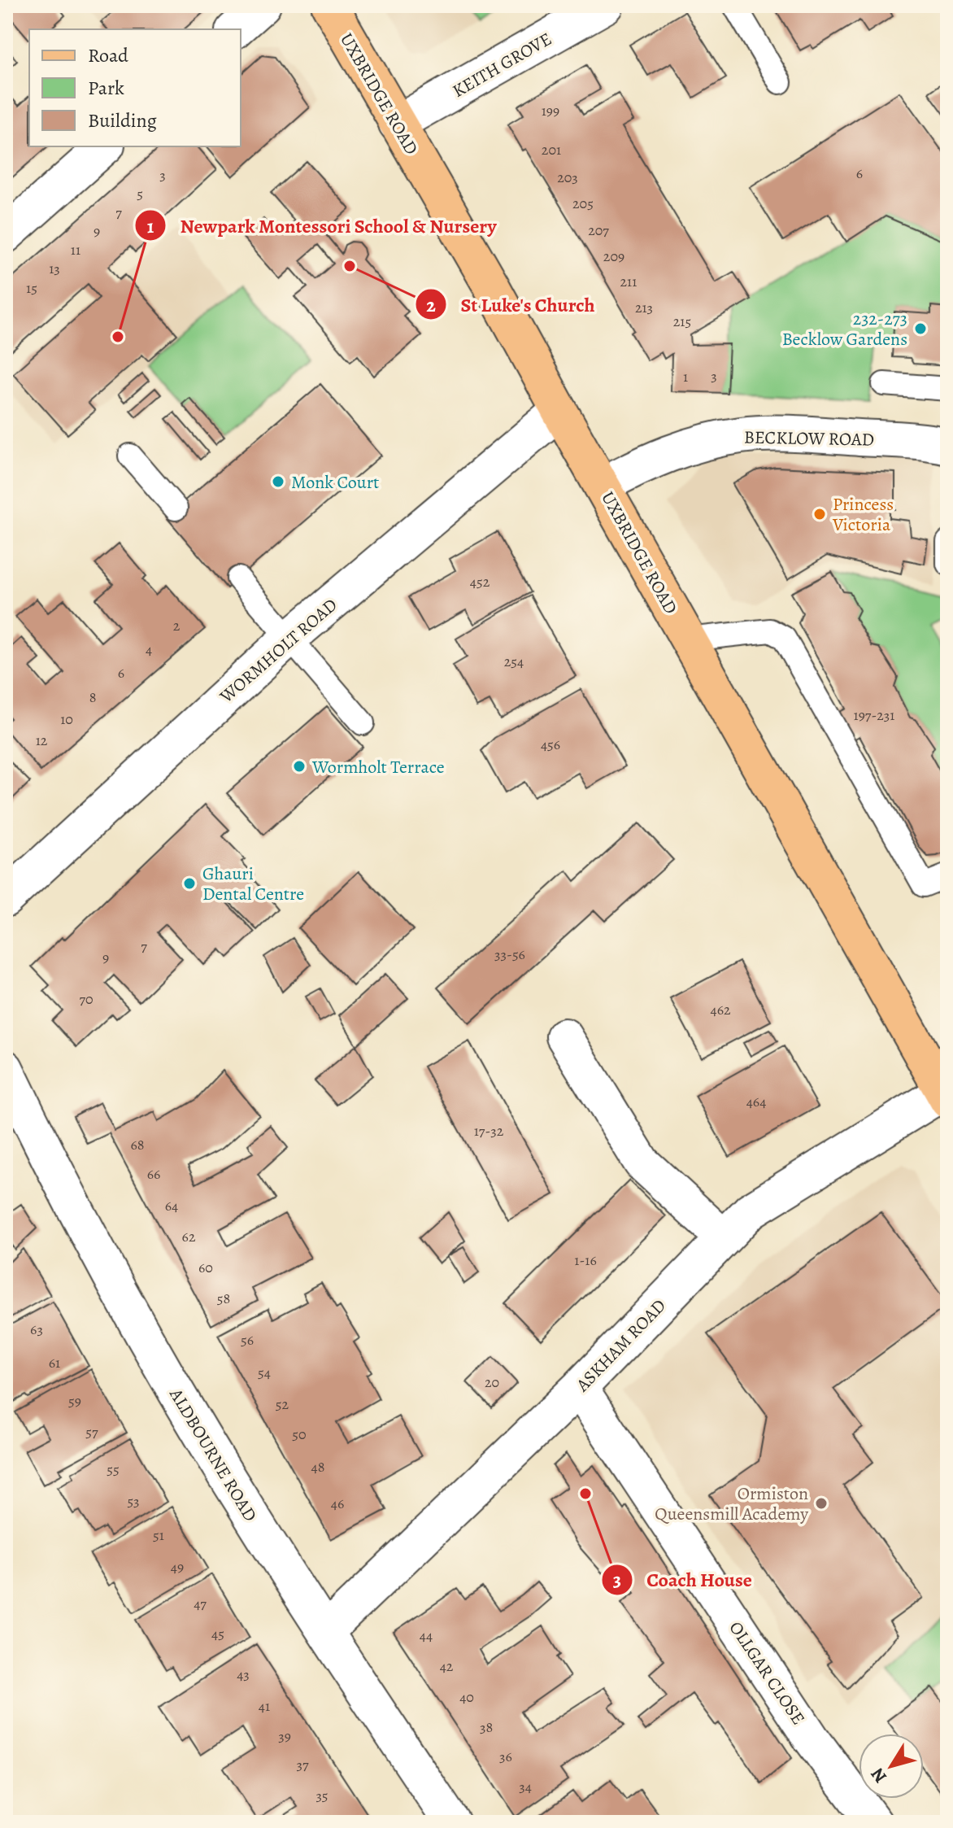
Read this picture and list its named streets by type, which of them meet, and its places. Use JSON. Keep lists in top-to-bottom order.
{
  "streets": {
    "main road": ["UXBRIDGE ROAD"],
    "street": [
      "KEITH GROVE",
      "BECKLOW ROAD",
      "WORMHOLT ROAD",
      "ASKHAM ROAD",
      "ALDBOURNE ROAD",
      "OLLGAR CLOSE"
    ]
  },
  "crossings": [
    ["KEITH GROVE", "UXBRIDGE ROAD"],
    ["UXBRIDGE ROAD", "BECKLOW ROAD"],
    ["UXBRIDGE ROAD", "WORMHOLT ROAD"],
    ["UXBRIDGE ROAD", "ASKHAM ROAD"],
    ["ASKHAM ROAD", "ALDBOURNE ROAD"],
    ["ASKHAM ROAD", "OLLGAR CLOSE"]
  ],
  "places": [
    "St Luke's Church",
    "232-273 Becklow Gardens",
    "Newpark Montessori School & Nursery",
    "Monk Court",
    "Princess Victoria",
    "Wormholt Terrace",
    "Ghauri Dental Centre",
    "Coach House",
    "Ormiston Queensmill Academy"
  ],
  "house_numbers": [
    "199",
    "201",
    "6",
    "3",
    "203",
    "5",
    "205",
    "7",
    "207",
    "9",
    "11",
    "209",
    "13",
    "211",
    "15",
    "213",
    "215",
    "3",
    "1",
    "452",
    "2",
    "4",
    "254",
    "6",
    "8",
    "197-231",
    "10",
    "12",
    "456",
    "7",
    "33-56",
    "9",
    "70",
    "462",
    "464",
    "17-32",
    "68",
    "66",
    "64",
    "62",
    "1-16",
    "60",
    "58",
    "63",
    "56",
    "61",
    "54",
    "20",
    "59",
    "52",
    "57",
    "50",
    "48",
    "55",
    "53",
    "46",
    "51",
    "49",
    "47",
    "45",
    "44",
    "42",
    "43",
    "40",
    "41",
    "38",
    "39",
    "36",
    "37",
    "34",
    "35"
  ],
  "legend": ["Road", "Park", "Building"],
  "north": "bottom left"
}
